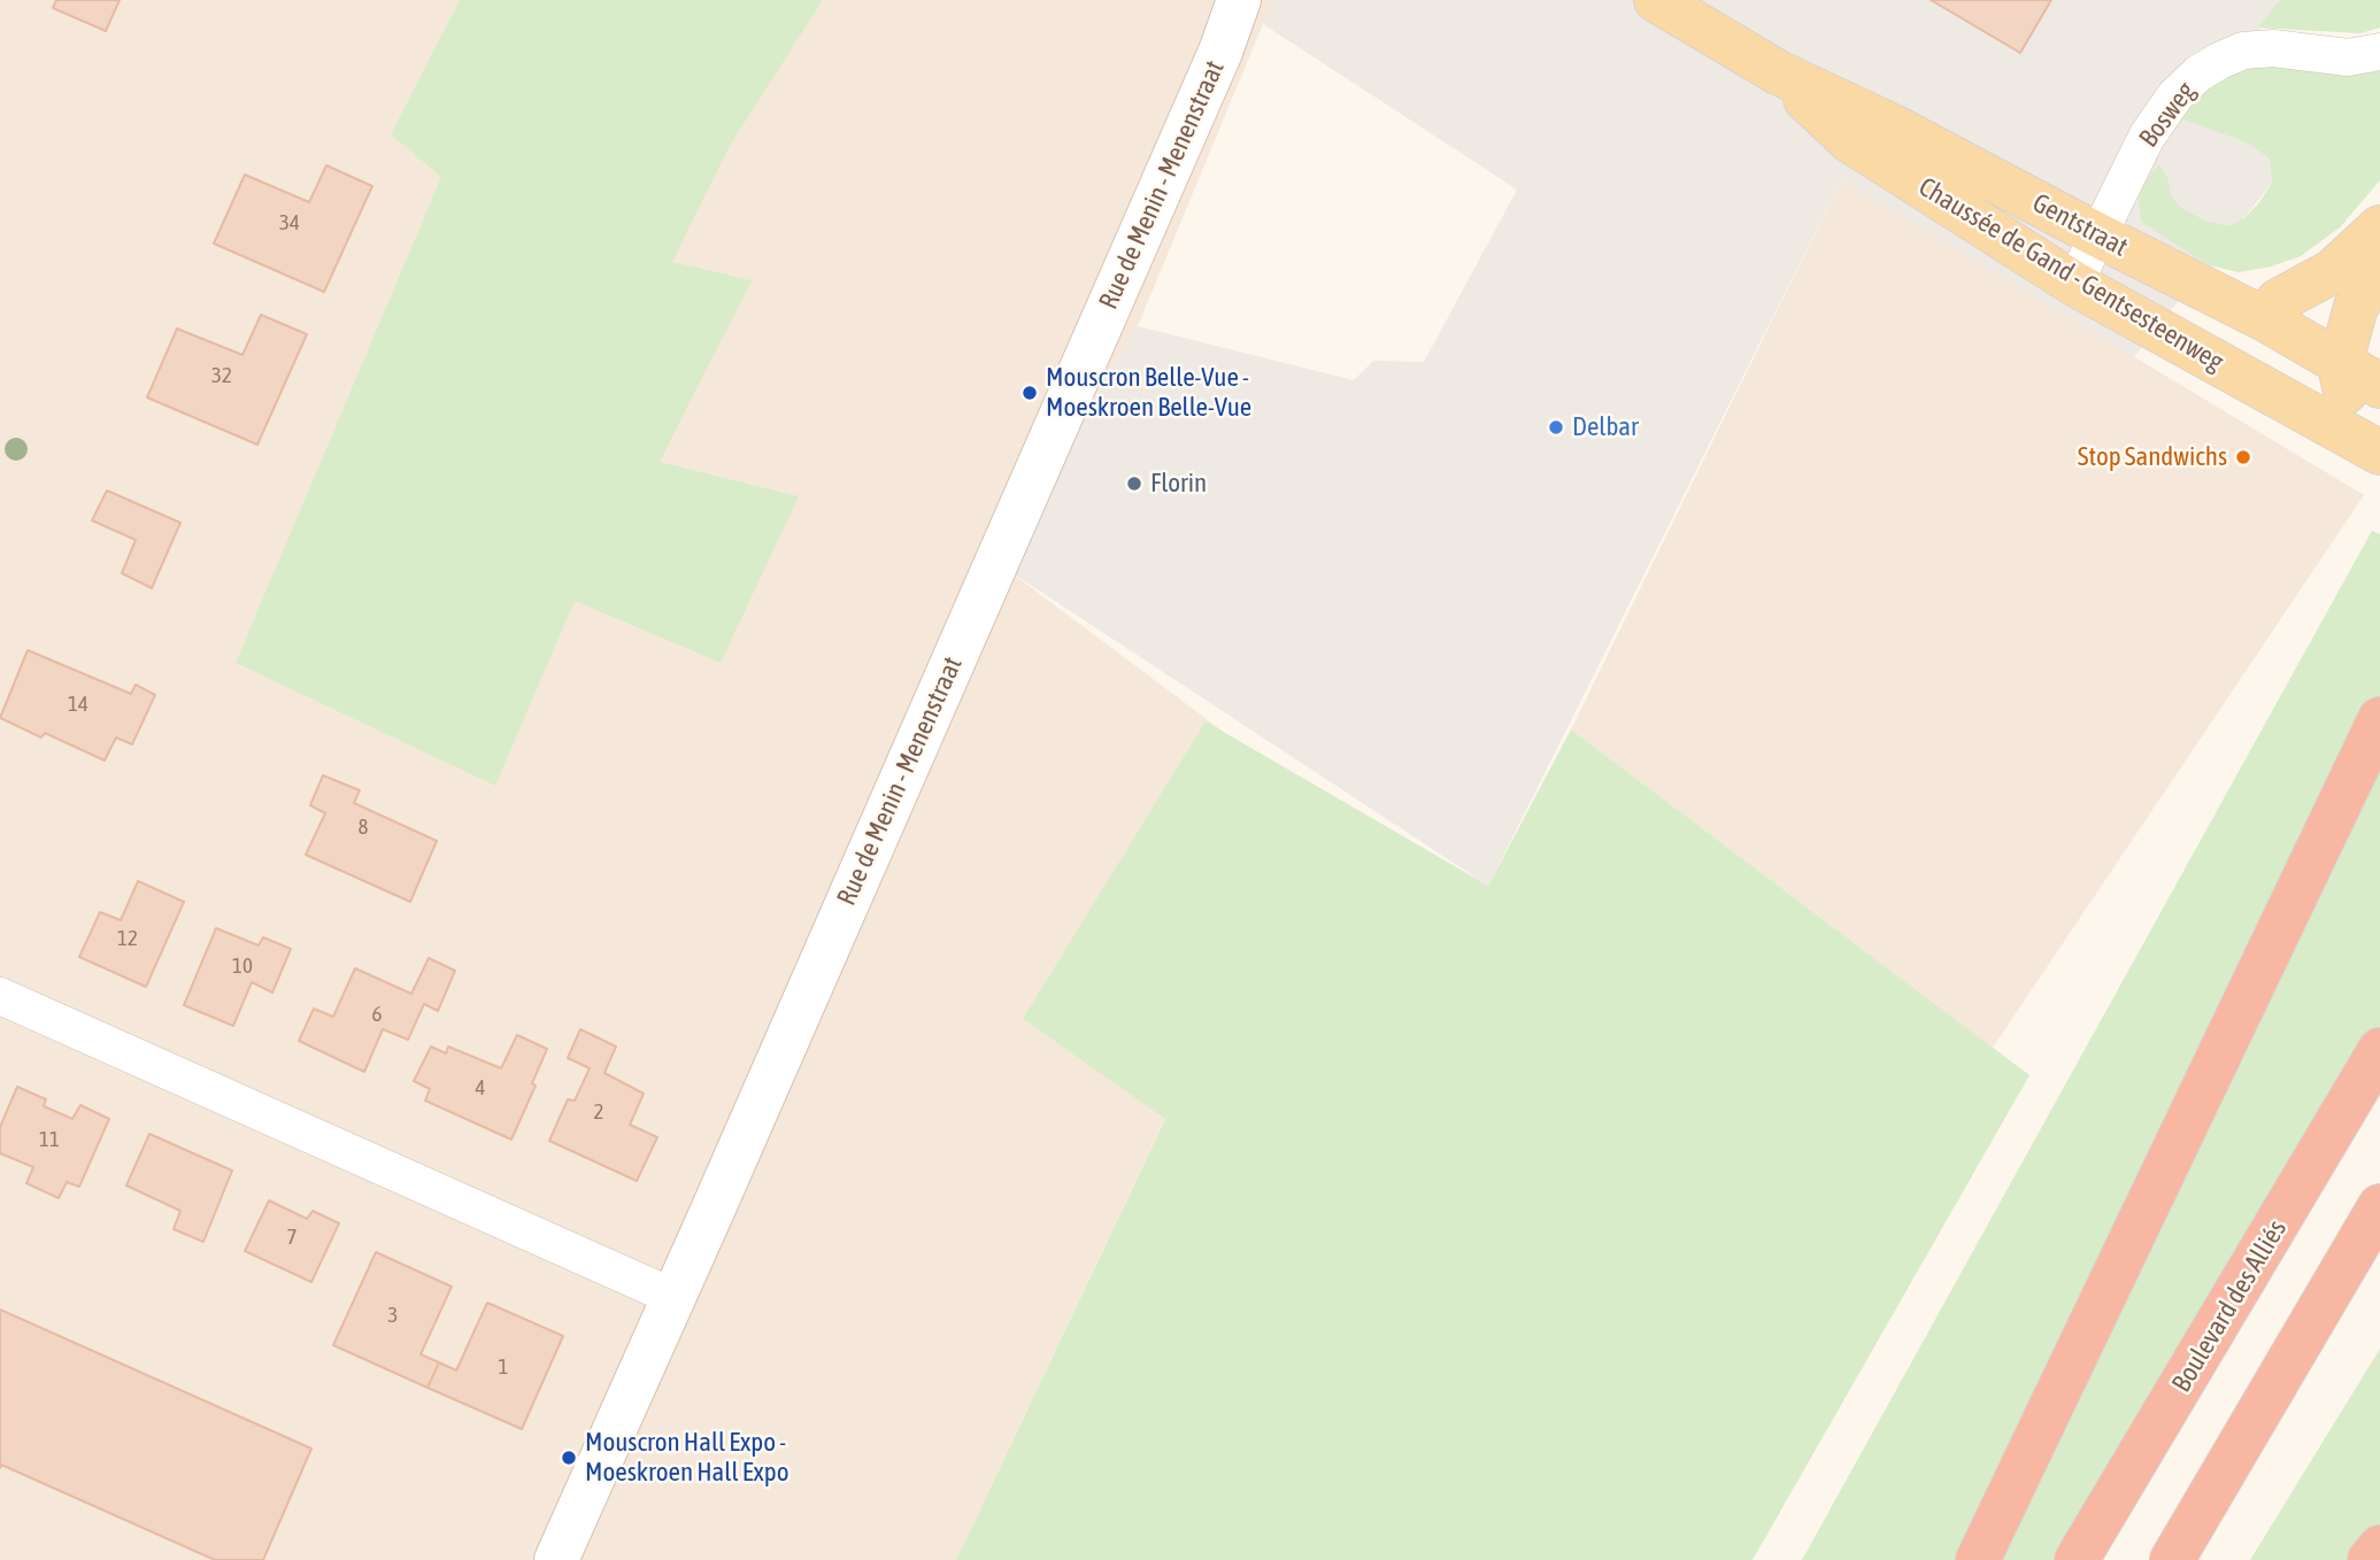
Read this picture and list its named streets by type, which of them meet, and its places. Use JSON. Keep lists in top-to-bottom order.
{
  "streets": {
    "highway": ["Boulevard des Alliés"],
    "main road": ["Gentstraat", "Chaussée de Gand - Gentsesteenweg"],
    "street": ["Bosweg", "Rue de Menin - Menenstraat"]
  },
  "crossings": [
    ["Bosweg", "Gentstraat"],
    ["Bosweg", "Chaussée de Gand - Gentsesteenweg"],
    ["Gentstraat", "Chaussée de Gand - Gentsesteenweg"]
  ],
  "places": [
    "Mouscron Belle-Vue - Moeskroen Belle-Vue",
    "Delbar",
    "Stop Sandwichs",
    "Florin",
    "Mouscron Hall Expo - Moeskroen Hall Expo"
  ],
  "house_numbers": [
    "34",
    "32",
    "14",
    "8",
    "12",
    "10",
    "6",
    "4",
    "2",
    "11",
    "7",
    "3",
    "1"
  ]
}
